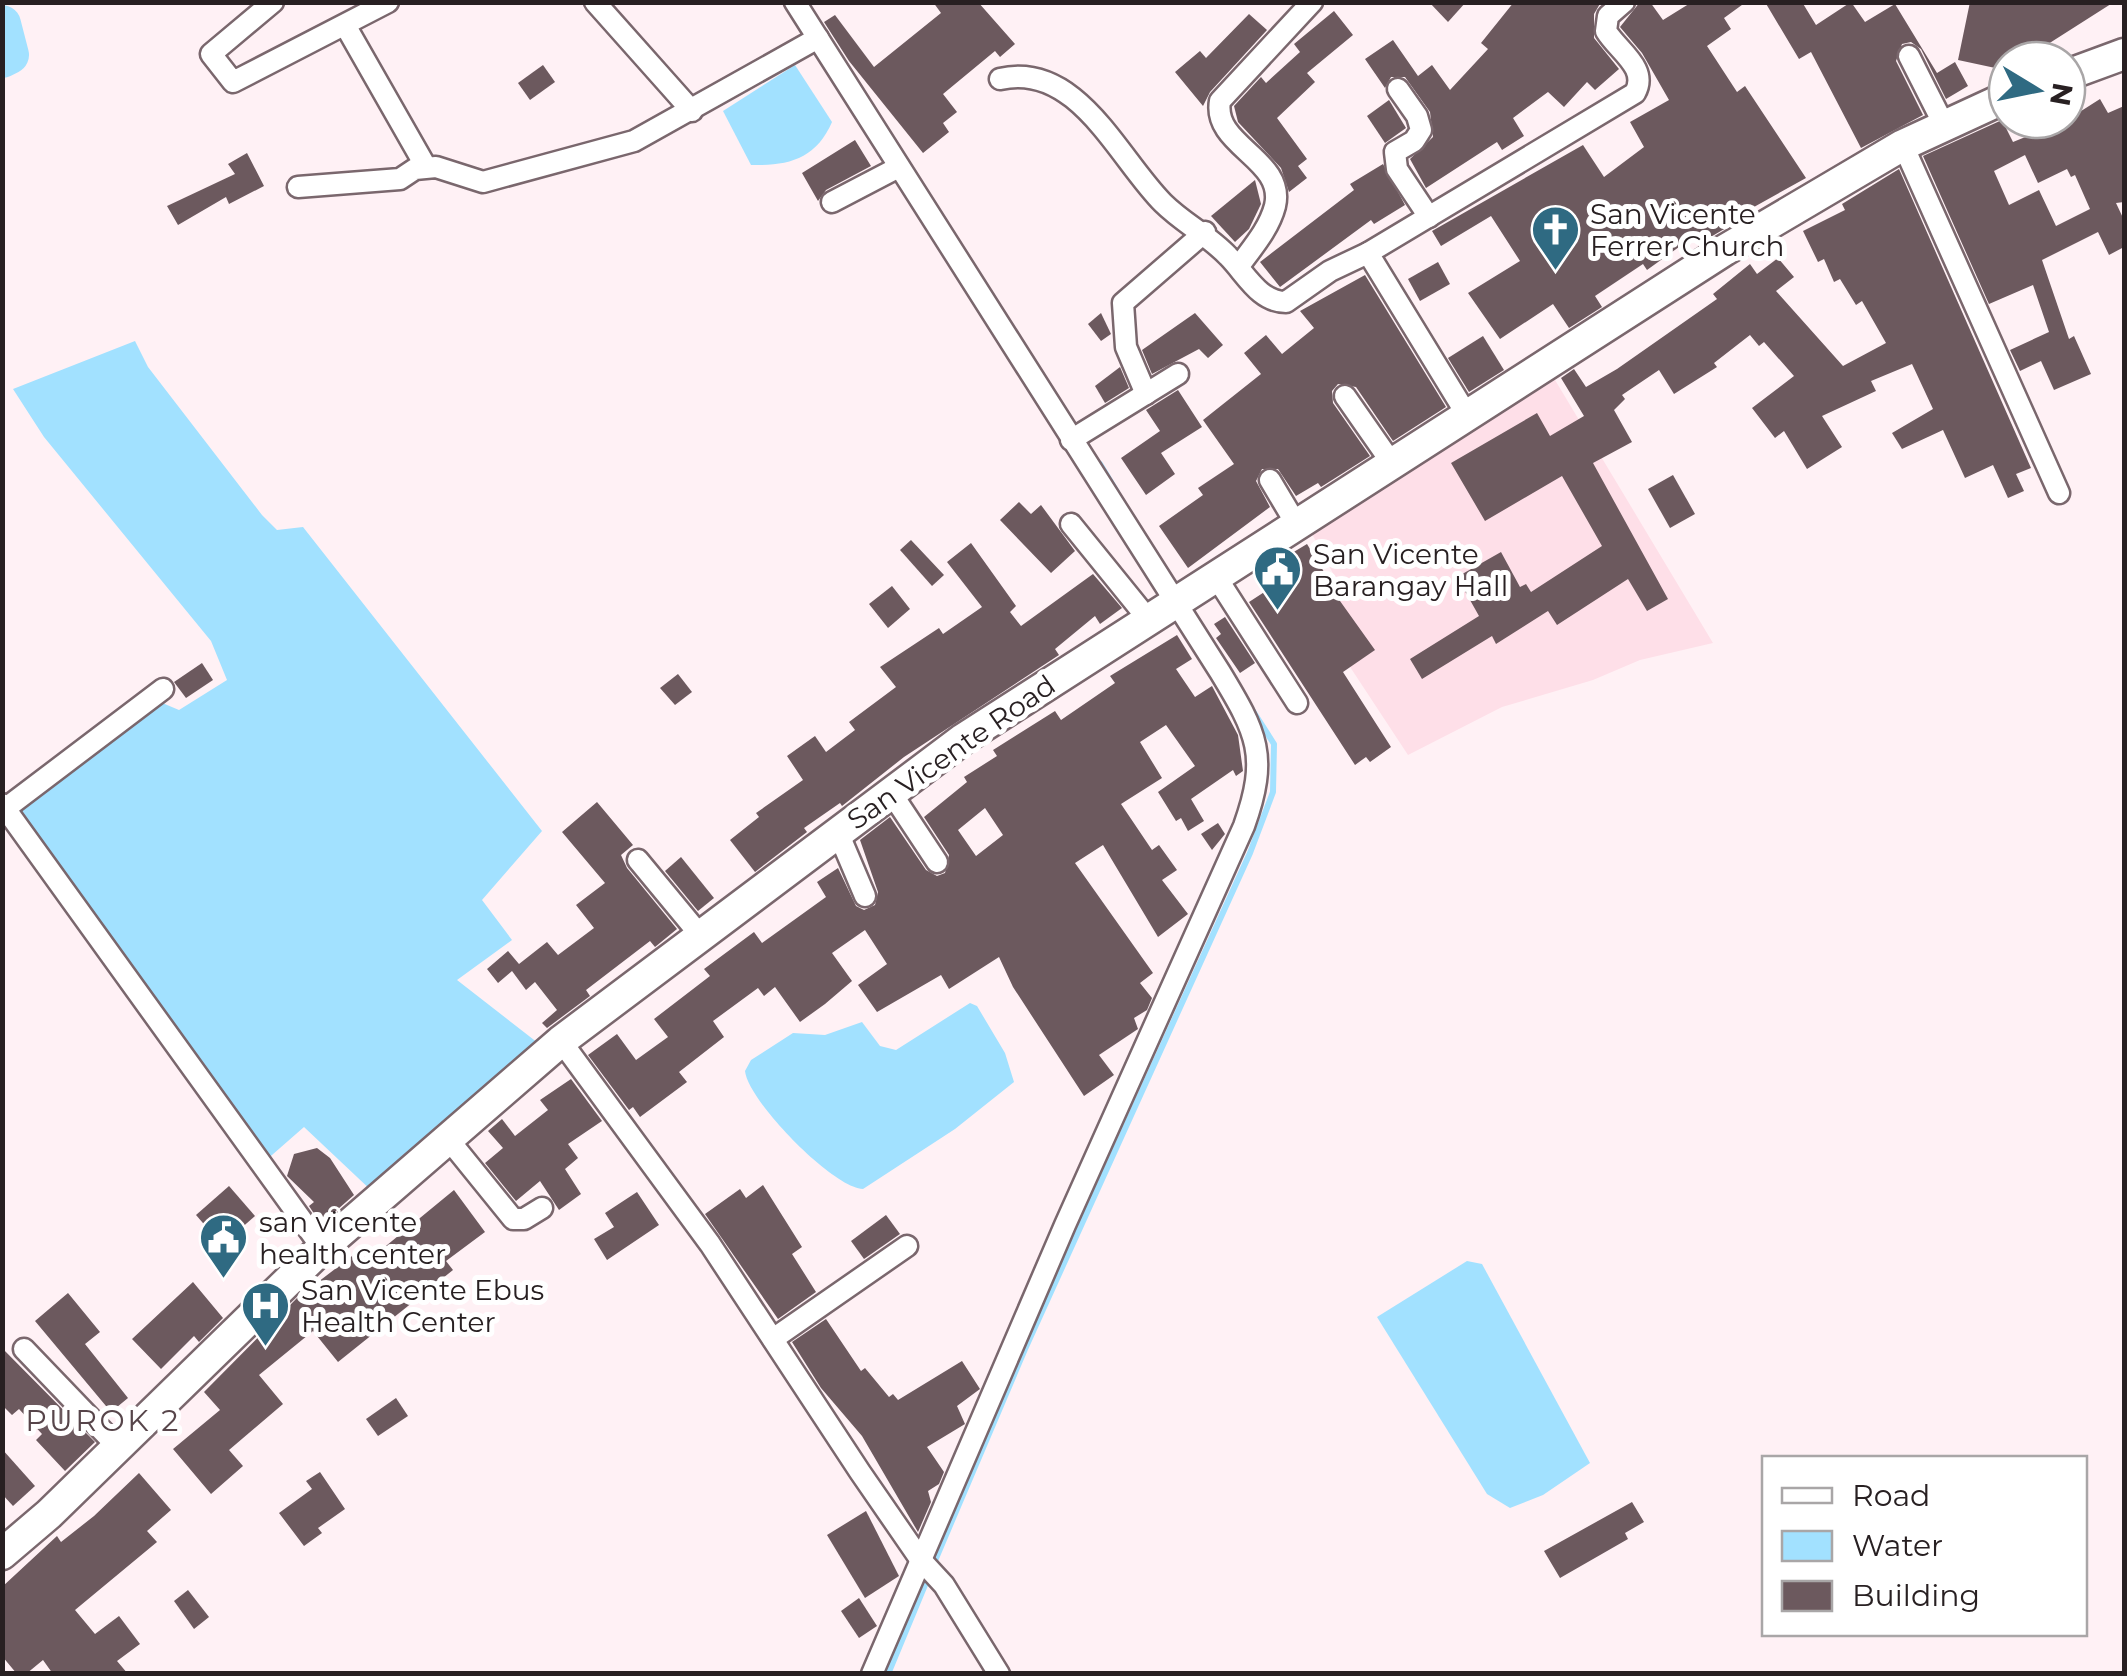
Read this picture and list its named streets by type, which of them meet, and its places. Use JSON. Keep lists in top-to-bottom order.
{
  "streets": {
    "street": ["San Vicente Road"]
  },
  "districts": ["PUROK 2"],
  "places": {
    "church": ["San Vicente Ferrer Church"],
    "public building": ["San Vicente Barangay Hall", "san vicente health center"],
    "hospital": ["San Vicente Ebus Health Center"]
  },
  "legend": ["Road", "Water", "Building"],
  "north": "right"
}
